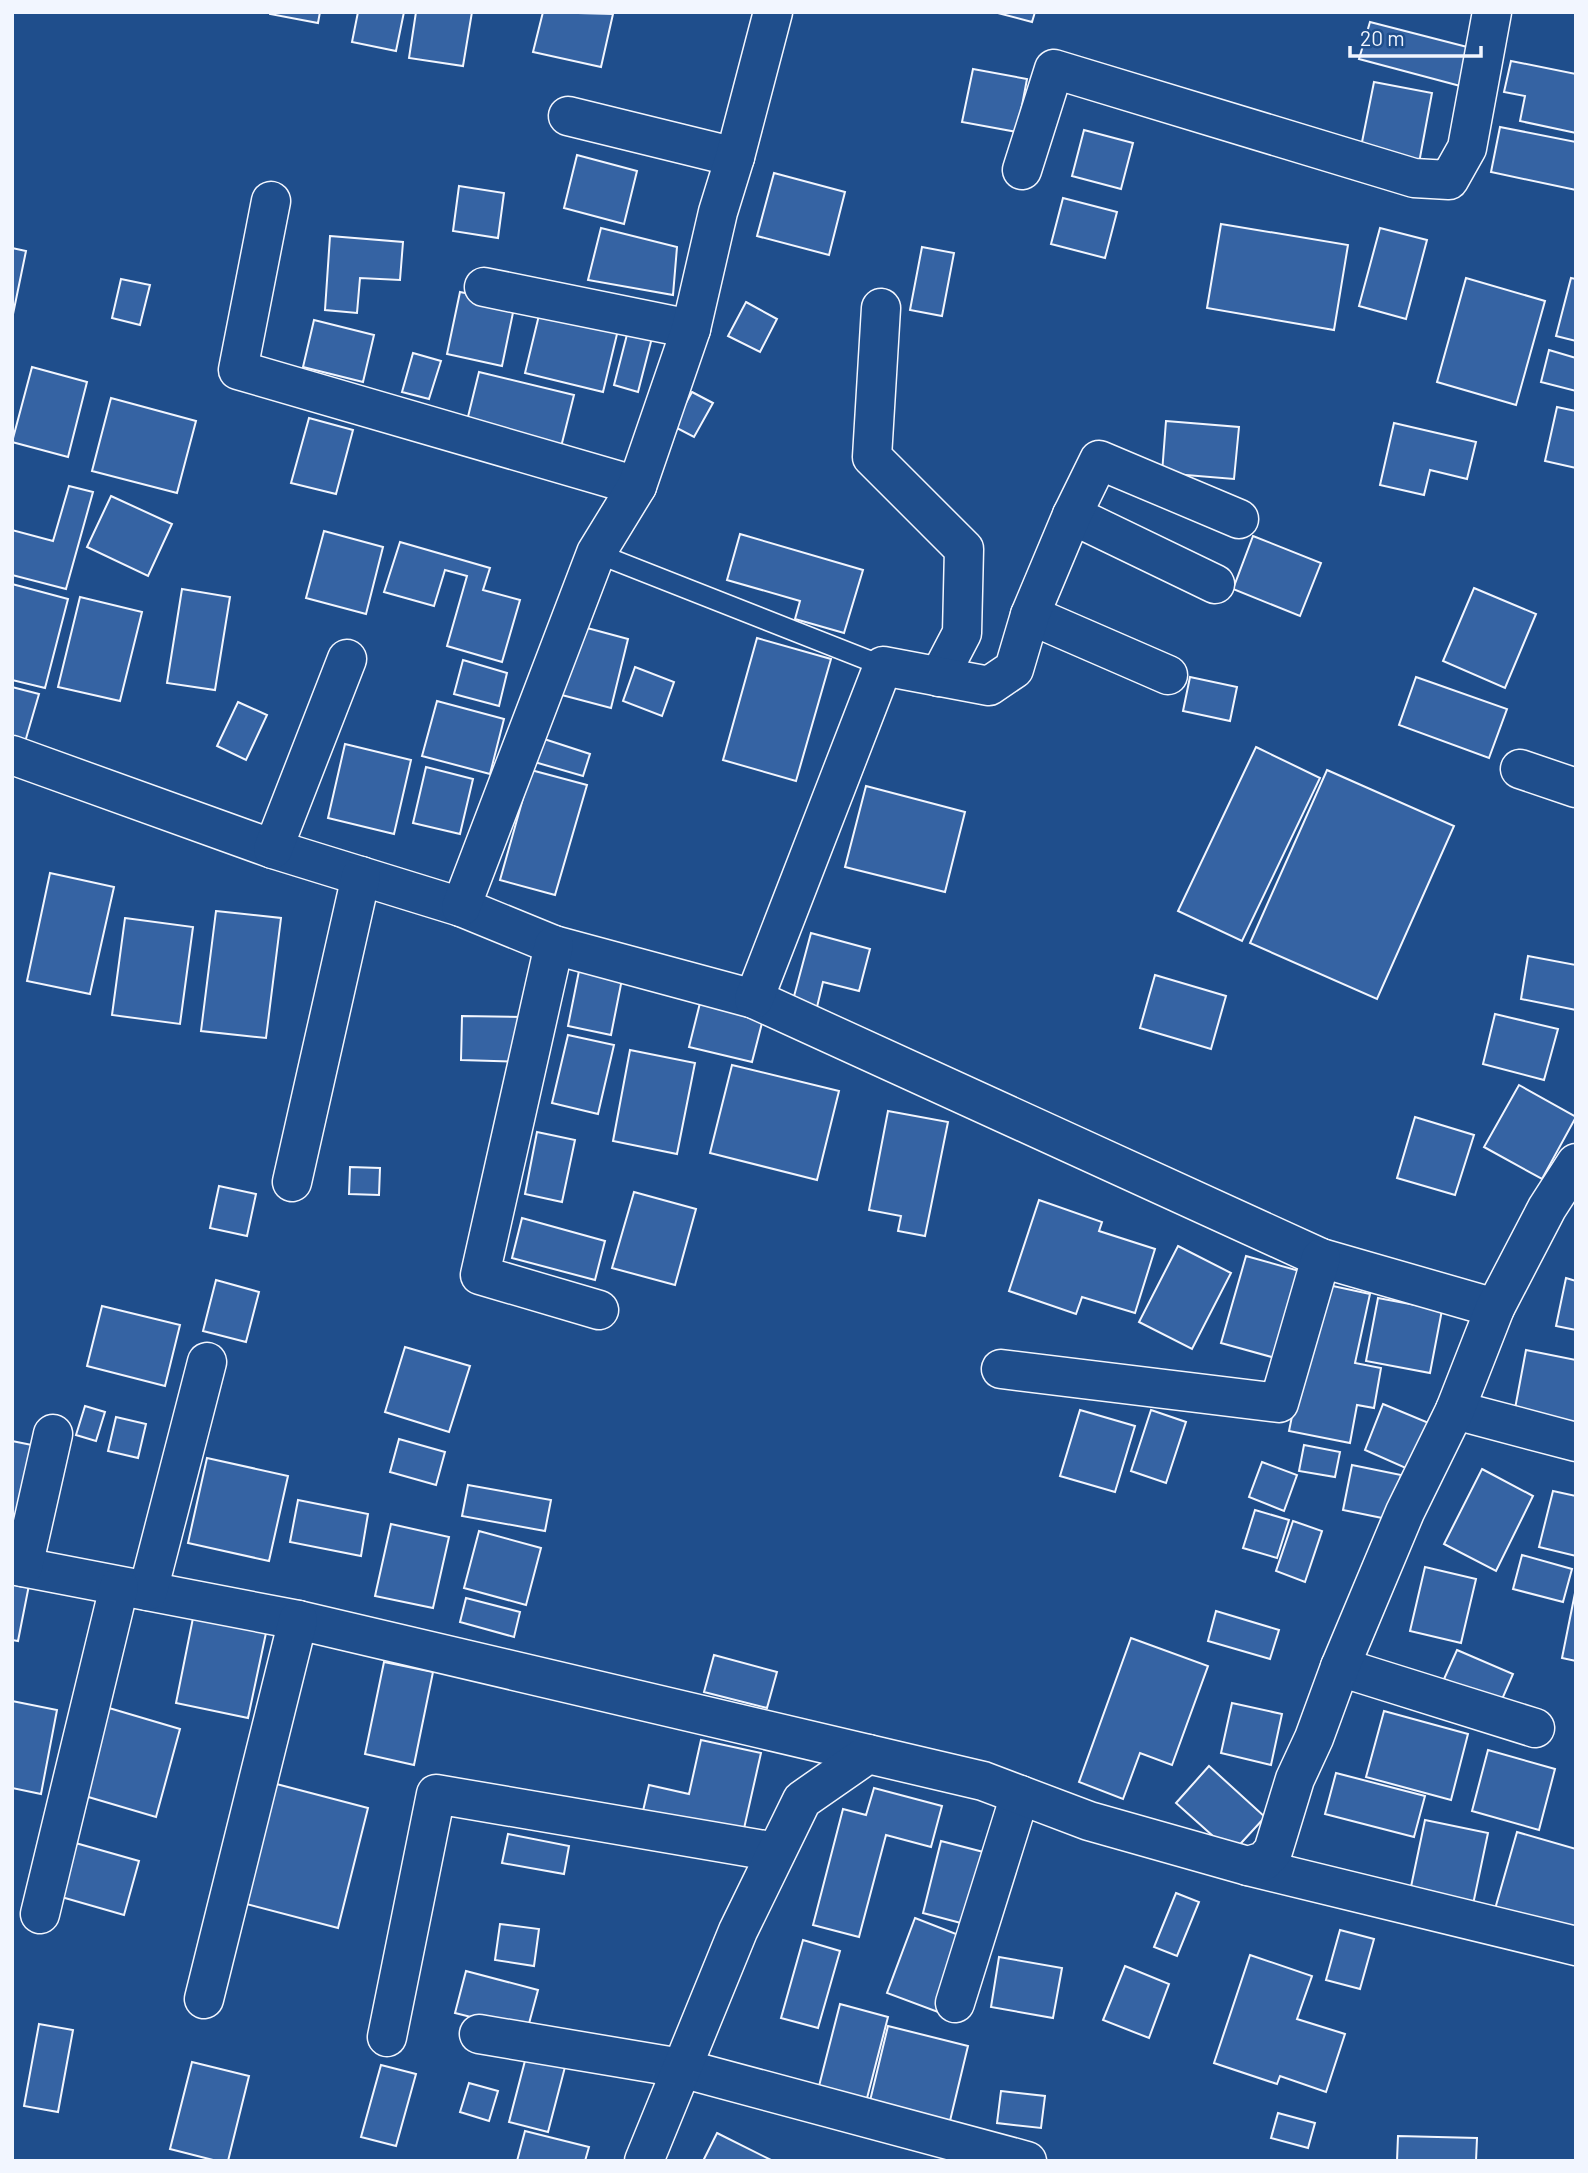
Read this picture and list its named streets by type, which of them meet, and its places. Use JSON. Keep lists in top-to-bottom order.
{
  "scale_bar": "20 m"
}
